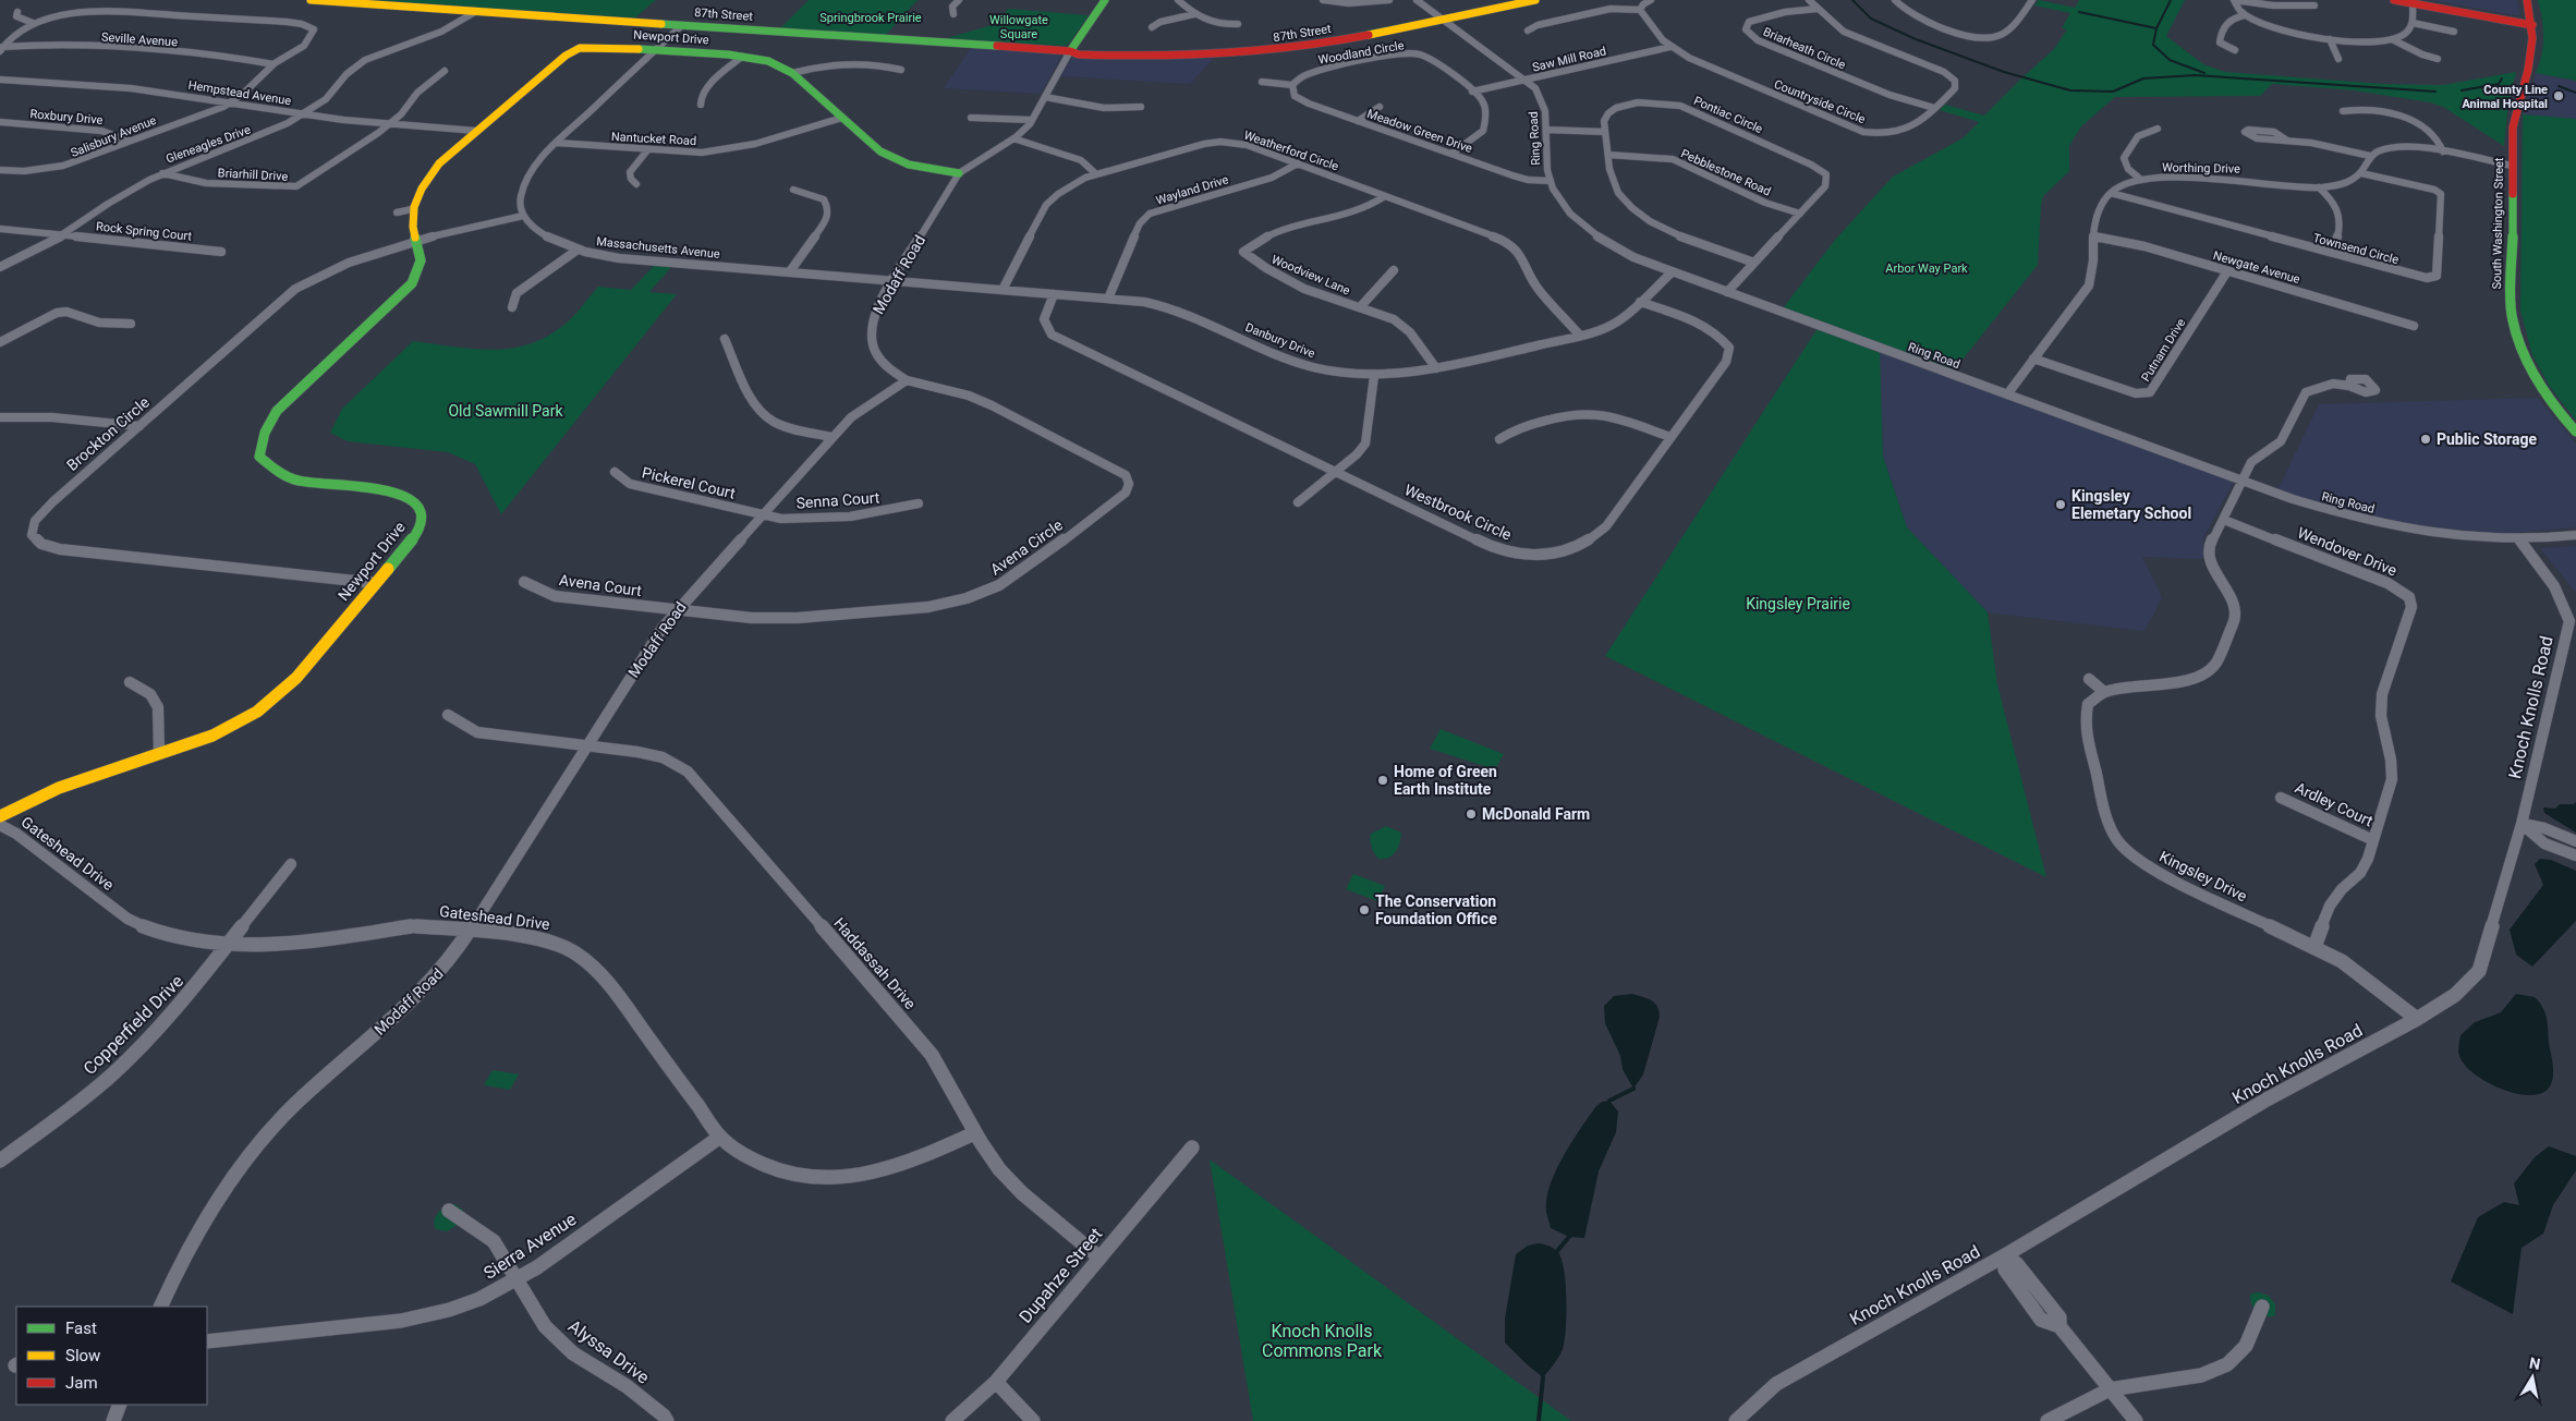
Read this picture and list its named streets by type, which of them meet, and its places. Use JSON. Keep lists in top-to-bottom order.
{
  "streets": {
    "street": [
      "87th Street",
      "Newport Drive",
      "Seville Avenue",
      "Briarheath Circle",
      "Woodland Circle",
      "Saw Mill Road",
      "Hempstead Avenue",
      "Countryside Circle",
      "Pontiac Circle",
      "Roxbury Drive",
      "Meadow Green Drive",
      "Salisbury Avenue",
      "Nantucket Road",
      "Ring Road",
      "Gleneagles Drive",
      "Weatherford Circle",
      "Worthing Drive",
      "Pebblestone Road",
      "Briarhill Drive",
      "Wayland Drive",
      "South Washington Street",
      "Rock Spring Court",
      "Massachusetts Avenue",
      "Townsend Circle",
      "Newgate Avenue",
      "Modaff Road",
      "Woodview Lane",
      "Danbury Drive",
      "Putnam Drive",
      "Brockton Circle",
      "Pickerel Court",
      "Senna Court",
      "Westbrook Circle",
      "Avena Circle",
      "Wendover Drive",
      "Avena Court",
      "Knoch Knolls Road",
      "Ardley Court",
      "Gateshead Drive",
      "Kingsley Drive",
      "Haddassah Drive",
      "Copperfield Drive",
      "Sierra Avenue",
      "Dupahze Street",
      "Alyssa Drive"
    ]
  },
  "crossings": [
    ["87th Street", "Ring Road"],
    ["87th Street", "Gleneagles Drive"],
    ["87th Street", "Modaff Road"],
    ["Newport Drive", "Hempstead Avenue"],
    ["Newport Drive", "Nantucket Road"],
    ["Newport Drive", "Modaff Road"],
    ["Newport Drive", "Brockton Circle"],
    ["Seville Avenue", "Salisbury Avenue"],
    ["Briarheath Circle", "Countryside Circle"],
    ["Woodland Circle", "Saw Mill Road"],
    ["Woodland Circle", "Meadow Green Drive"],
    ["Saw Mill Road", "Countryside Circle"],
    ["Saw Mill Road", "Ring Road"],
    ["Hempstead Avenue", "Salisbury Avenue"],
    ["Hempstead Avenue", "Gleneagles Drive"],
    ["Hempstead Avenue", "Briarhill Drive"],
    ["Pontiac Circle", "Ring Road"],
    ["Pontiac Circle", "Pebblestone Road"],
    ["Roxbury Drive", "Salisbury Avenue"],
    ["Meadow Green Drive", "Ring Road"],
    ["Ring Road", "Danbury Drive"],
    ["Ring Road", "Knoch Knolls Road"],
    ["Gleneagles Drive", "Briarhill Drive"],
    ["Gleneagles Drive", "Rock Spring Court"],
    ["Weatherford Circle", "Wayland Drive"],
    ["Weatherford Circle", "Woodview Lane"],
    ["Weatherford Circle", "Danbury Drive"],
    ["Worthing Drive", "Townsend Circle"],
    ["Wayland Drive", "Danbury Drive"],
    ["Massachusetts Avenue", "Modaff Road"],
    ["Massachusetts Avenue", "Danbury Drive"],
    ["Massachusetts Avenue", "Brockton Circle"],
    ["Newgate Avenue", "Putnam Drive"],
    ["Modaff Road", "Danbury Drive"],
    ["Modaff Road", "Pickerel Court"],
    ["Modaff Road", "Senna Court"],
    ["Modaff Road", "Avena Circle"],
    ["Modaff Road", "Avena Court"],
    ["Modaff Road", "Gateshead Drive"],
    ["Modaff Road", "Haddassah Drive"],
    ["Woodview Lane", "Danbury Drive"],
    ["Danbury Drive", "Westbrook Circle"],
    ["Pickerel Court", "Senna Court"],
    ["Avena Circle", "Avena Court"],
    ["Wendover Drive", "Ardley Court"],
    ["Wendover Drive", "Kingsley Drive"],
    ["Knoch Knolls Road", "Kingsley Drive"],
    ["Gateshead Drive", "Haddassah Drive"],
    ["Gateshead Drive", "Copperfield Drive"],
    ["Gateshead Drive", "Sierra Avenue"],
    ["Haddassah Drive", "Dupahze Street"],
    ["Sierra Avenue", "Alyssa Drive"]
  ],
  "parks": [
    "Springbrook Prairie",
    "Willowgate Square",
    "Arbor Way Park",
    "Old Sawmill Park",
    "Kingsley Prairie",
    "Knoch Knolls Commons Park"
  ],
  "places": [
    "County Line Animal Hospital",
    "Public Storage",
    "Kingsley Elemetary School",
    "Home of Green Earth Institute",
    "McDonald Farm",
    "The Conservation Foundation Office"
  ],
  "legend": ["Fast", "Slow", "Jam"],
  "north": "top"
}
